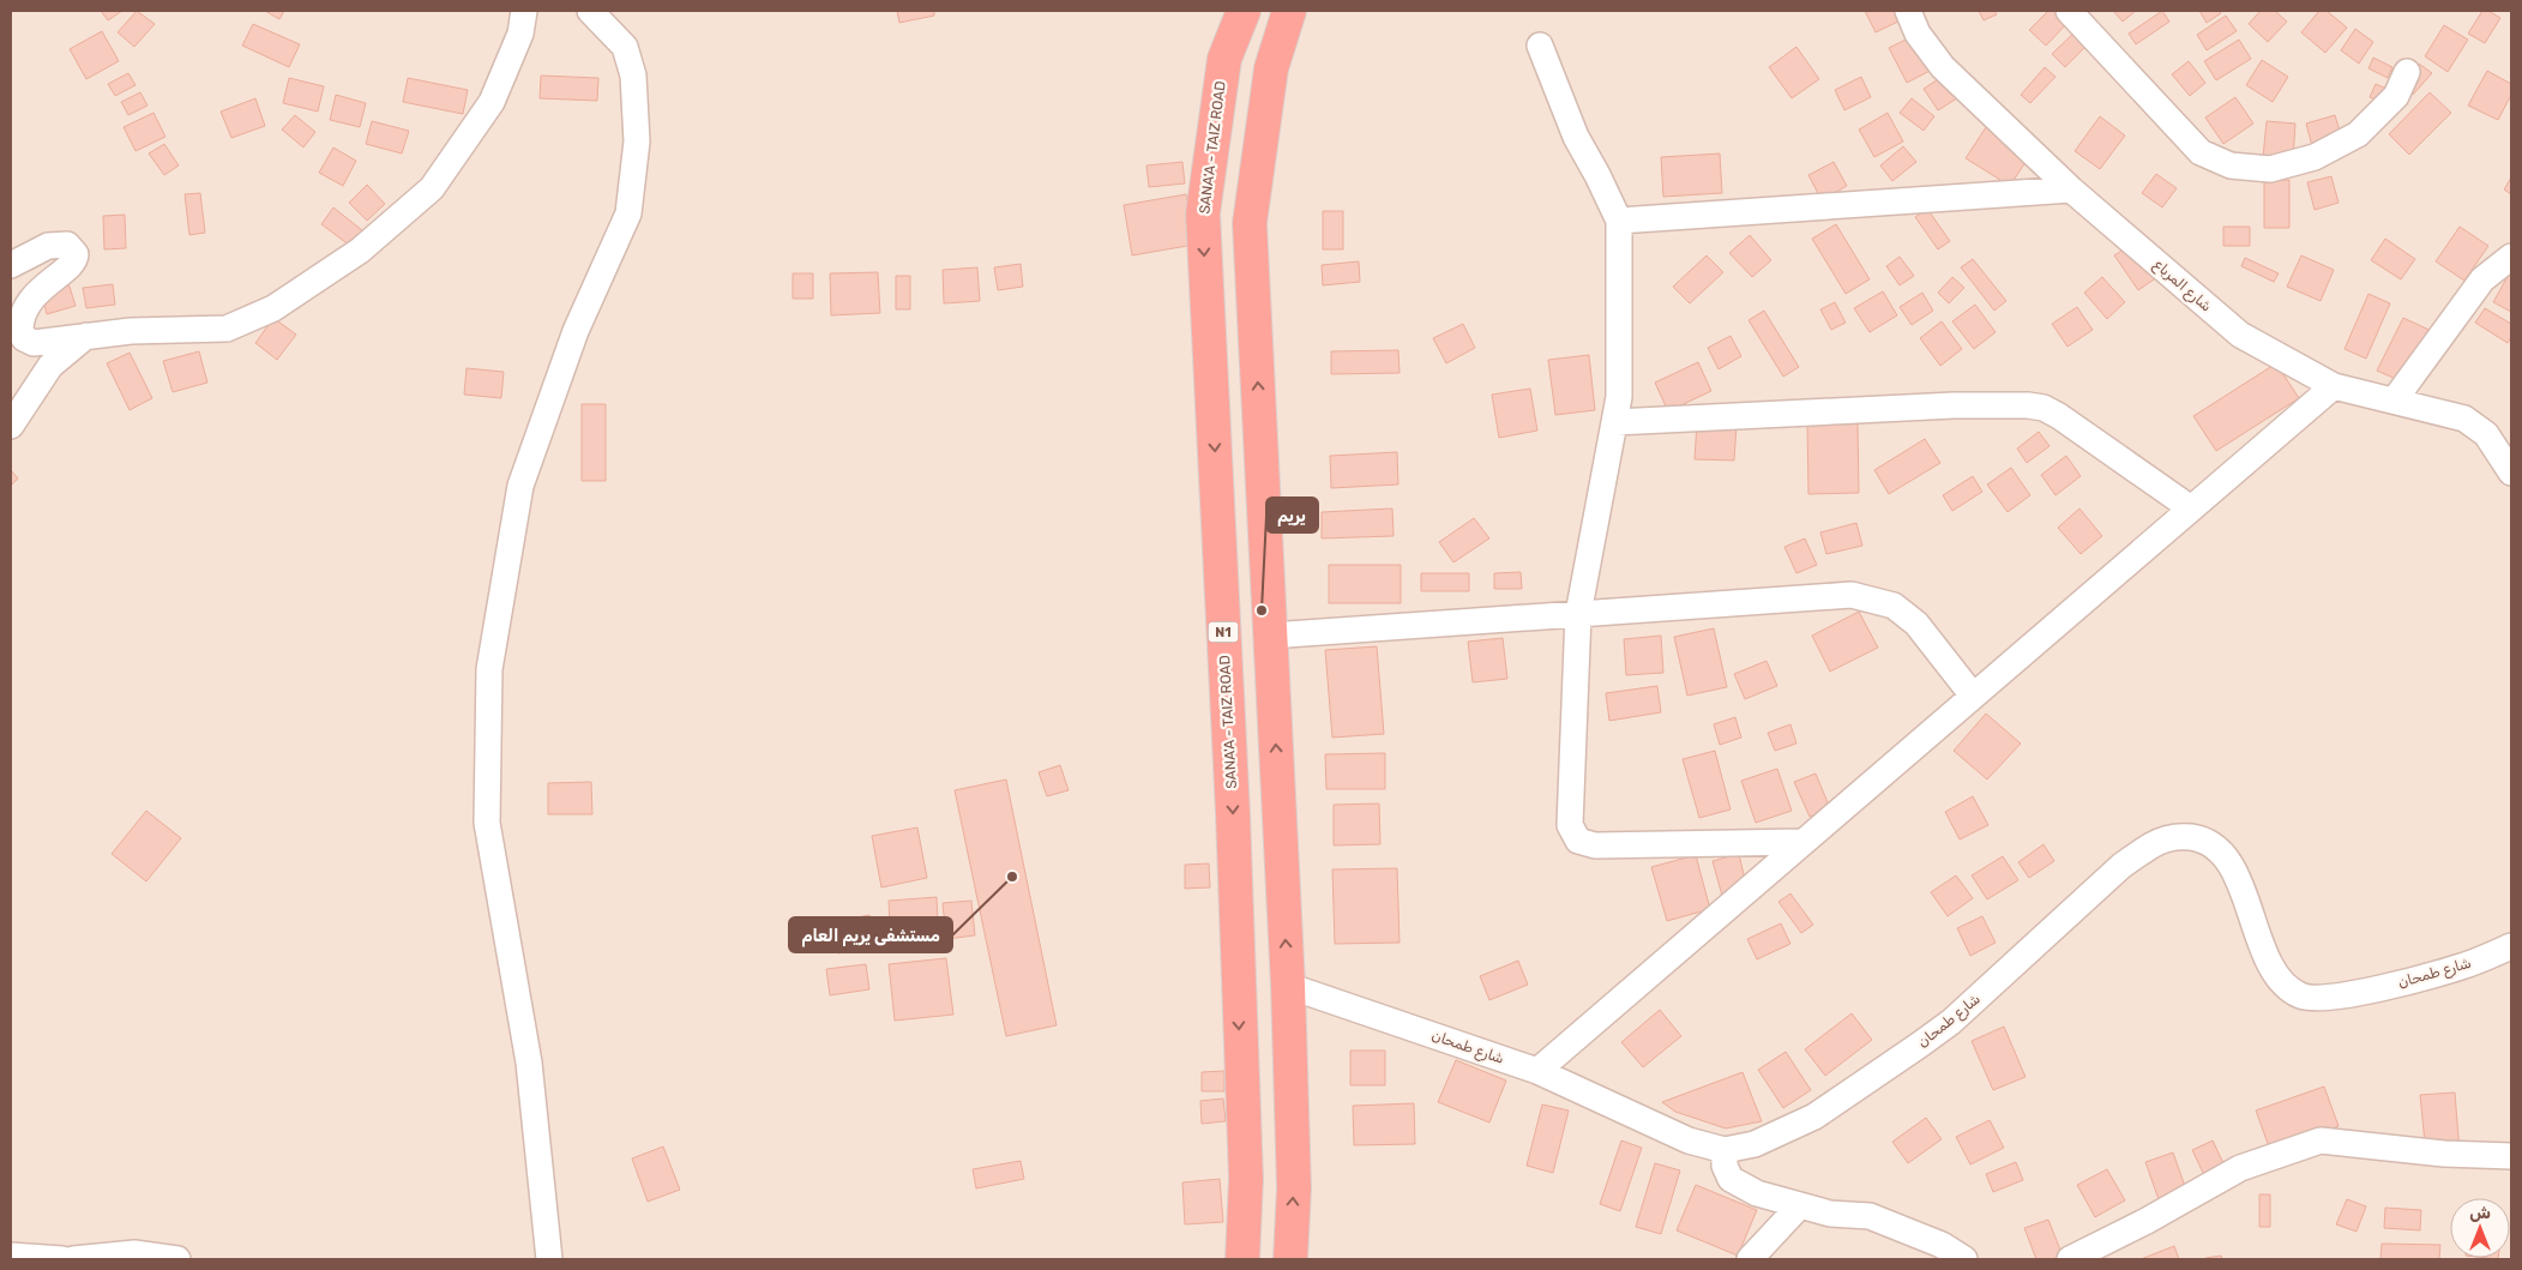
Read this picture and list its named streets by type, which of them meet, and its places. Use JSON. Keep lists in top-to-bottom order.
{
  "streets": {
    "highway": ["SANA'A - TAIZ ROAD", "N1"],
    "street": ["شارع المرباع", "شارع طمحان"]
  },
  "places": ["يريم", "مستشفى يريم العام"],
  "north": "top"
}
